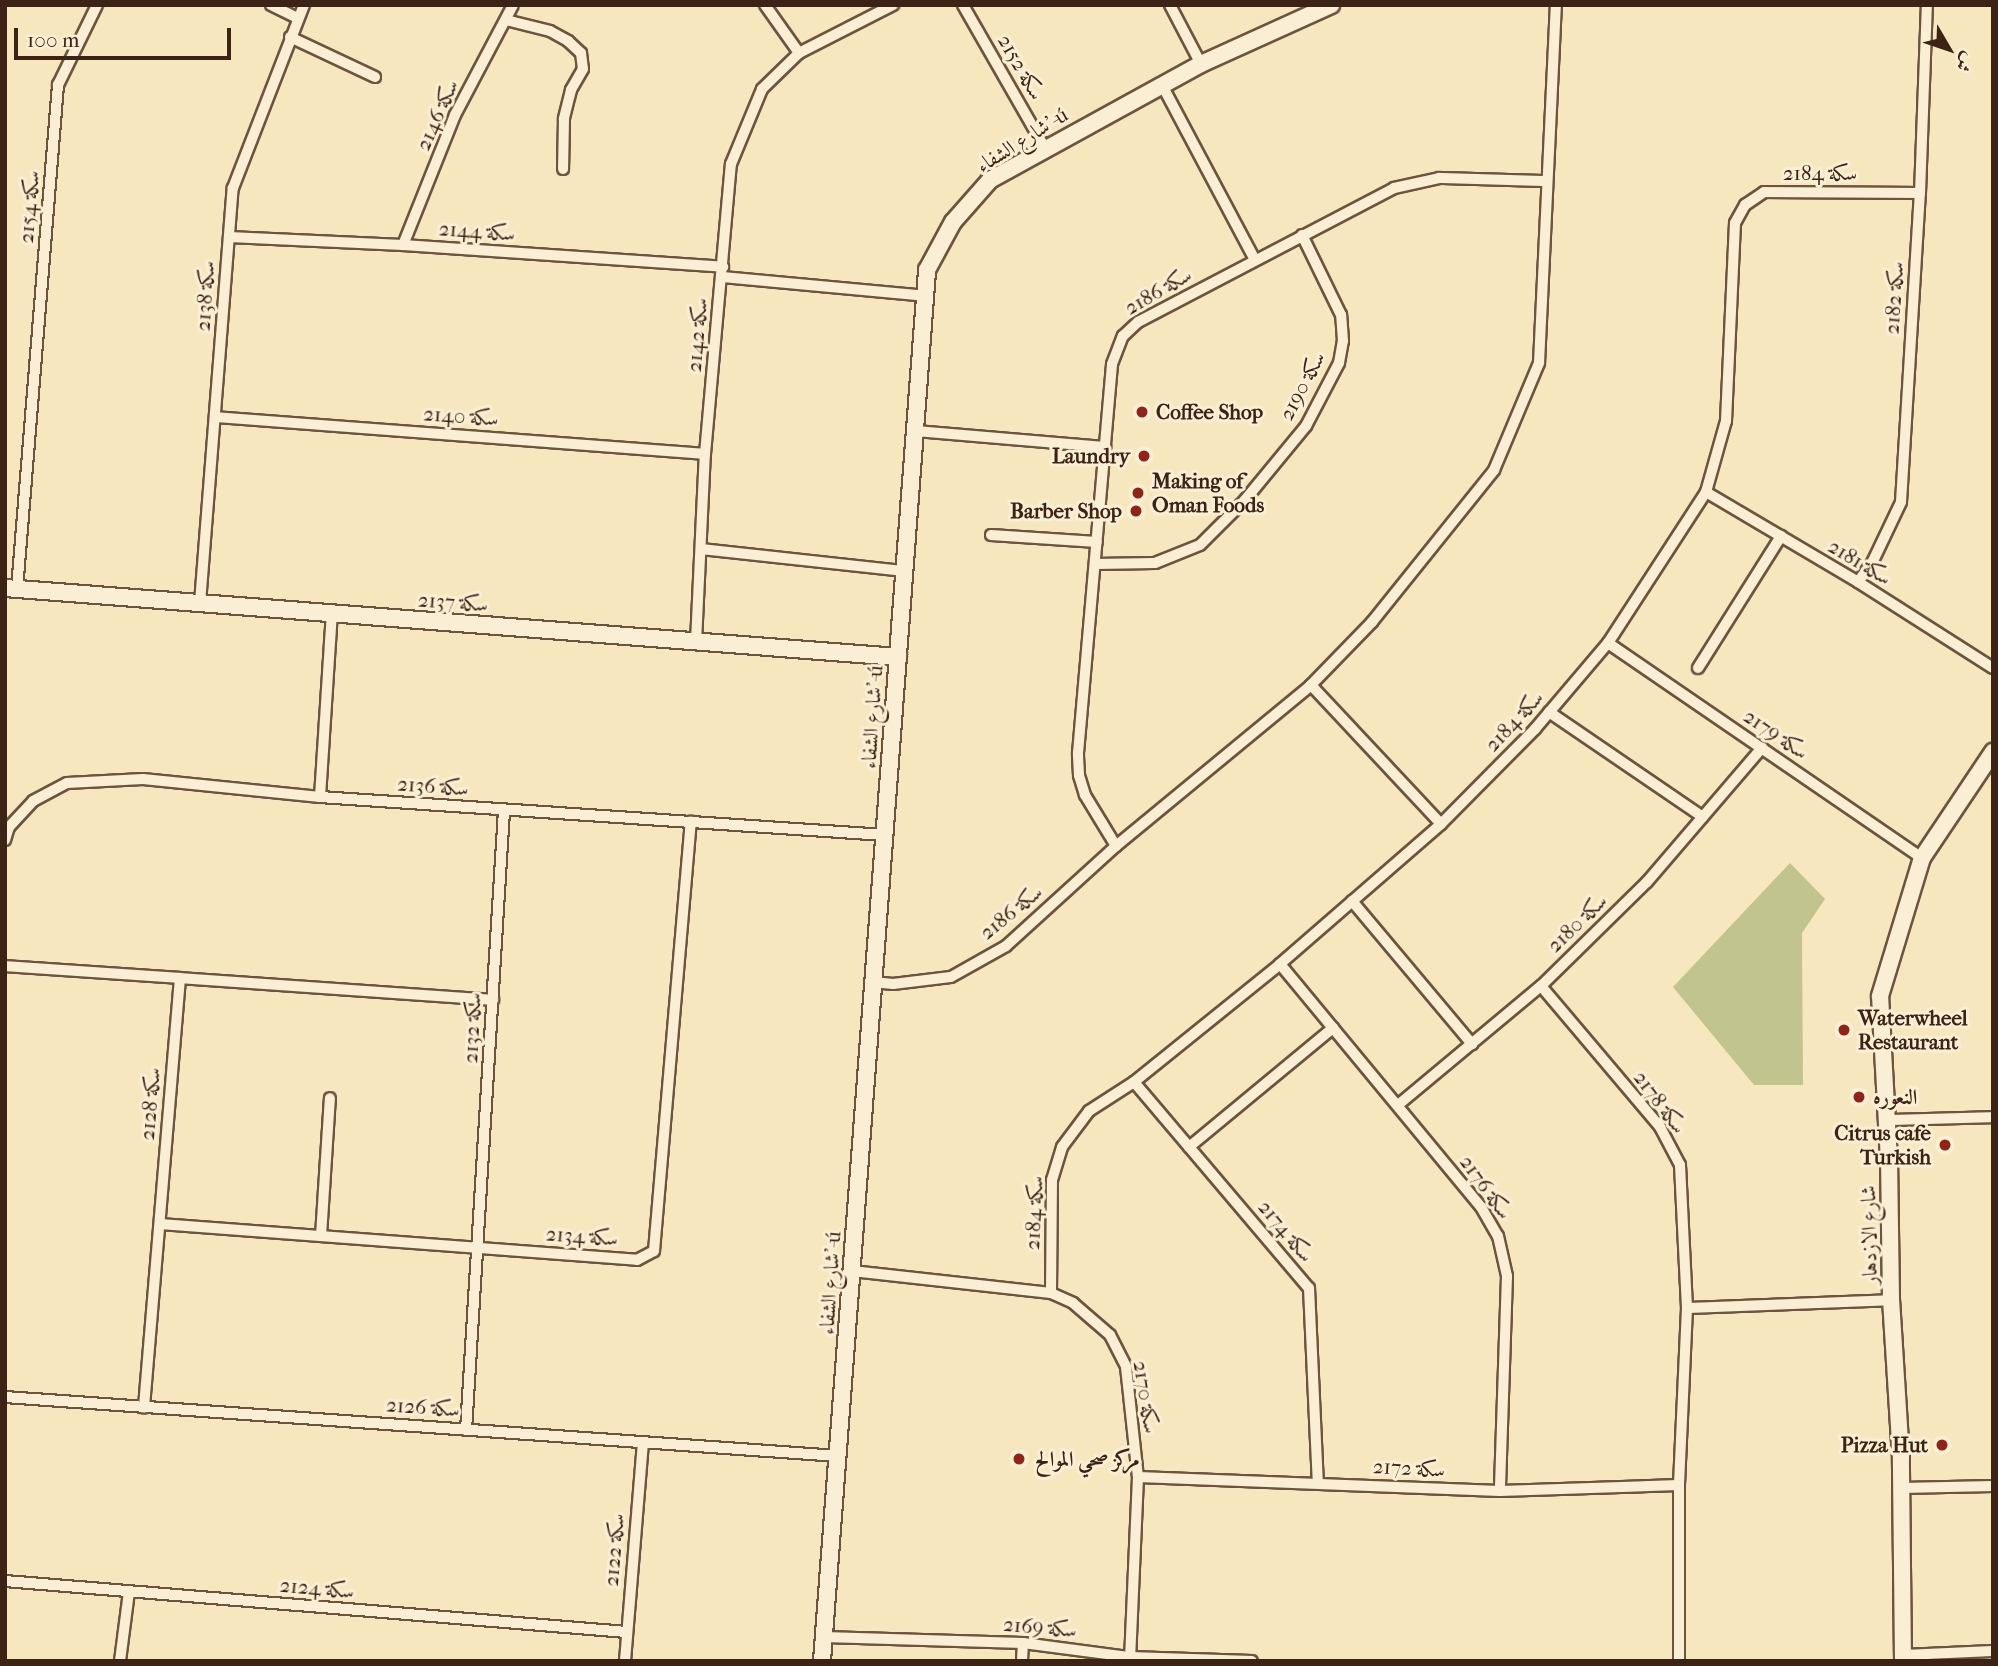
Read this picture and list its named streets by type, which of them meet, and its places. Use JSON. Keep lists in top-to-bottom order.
{
  "streets": {
    "street": [
      "سكة 2152",
      "سكة 2146",
      "شارع الشفاء'-ú",
      "سكة 2184",
      "سكة 2154",
      "سكة 2144",
      "سكة 2186",
      "سكة 2138",
      "سكة 2182",
      "سكة 2142",
      "سكة 2190",
      "سكة 2140",
      "سكة 2181",
      "سكة 2137",
      "سكة 2179",
      "سكة 2136",
      "سكة 2180",
      "سكة 2132",
      "سكة 2178",
      "سكة 2128",
      "سكة 2176",
      "سكة 2174",
      "شارع الازدهار",
      "سكة 2134",
      "سكة 2170",
      "سكة 2126",
      "سكة 2172",
      "سكة 2122",
      "سكة 2124",
      "سكة 2169"
    ]
  },
  "crossings": [
    ["سكة 2152", "شارع الشفاء'-ú"],
    ["سكة 2146", "سكة 2144"],
    ["شارع الشفاء'-ú", "سكة 2144"],
    ["شارع الشفاء'-ú", "سكة 2186"],
    ["شارع الشفاء'-ú", "سكة 2137"],
    ["شارع الشفاء'-ú", "سكة 2136"],
    ["شارع الشفاء'-ú", "سكة 2170"],
    ["شارع الشفاء'-ú", "سكة 2126"],
    ["شارع الشفاء'-ú", "سكة 2169"],
    ["سكة 2184", "سكة 2182"],
    ["سكة 2184", "سكة 2181"],
    ["سكة 2184", "سكة 2179"],
    ["سكة 2184", "سكة 2176"],
    ["سكة 2184", "سكة 2174"],
    ["سكة 2184", "سكة 2170"],
    ["سكة 2154", "سكة 2137"],
    ["سكة 2144", "سكة 2138"],
    ["سكة 2144", "سكة 2142"],
    ["سكة 2186", "سكة 2190"],
    ["سكة 2138", "سكة 2140"],
    ["سكة 2138", "سكة 2137"],
    ["سكة 2182", "سكة 2181"],
    ["سكة 2142", "سكة 2140"],
    ["سكة 2142", "سكة 2137"],
    ["سكة 2179", "سكة 2180"],
    ["سكة 2179", "شارع الازدهار"],
    ["سكة 2136", "سكة 2132"],
    ["سكة 2136", "سكة 2134"],
    ["سكة 2180", "سكة 2178"],
    ["سكة 2180", "سكة 2176"],
    ["سكة 2132", "سكة 2134"],
    ["سكة 2132", "سكة 2126"],
    ["سكة 2178", "سكة 2172"],
    ["سكة 2128", "سكة 2134"],
    ["سكة 2128", "سكة 2126"],
    ["سكة 2176", "سكة 2172"],
    ["سكة 2174", "سكة 2172"],
    ["سكة 2170", "سكة 2172"],
    ["سكة 2170", "سكة 2169"],
    ["سكة 2126", "سكة 2122"],
    ["سكة 2122", "سكة 2124"]
  ],
  "places": [
    "Coffee Shop",
    "Laundry",
    "Making of Oman Foods",
    "Barber Shop",
    "Waterwheel Restaurant",
    "النعوره",
    "Citrus cafe Turkish",
    "Pizza Hut",
    "مركز صحي الموالح"
  ],
  "scale_bar": "100 m",
  "north": "bottom right"
}
